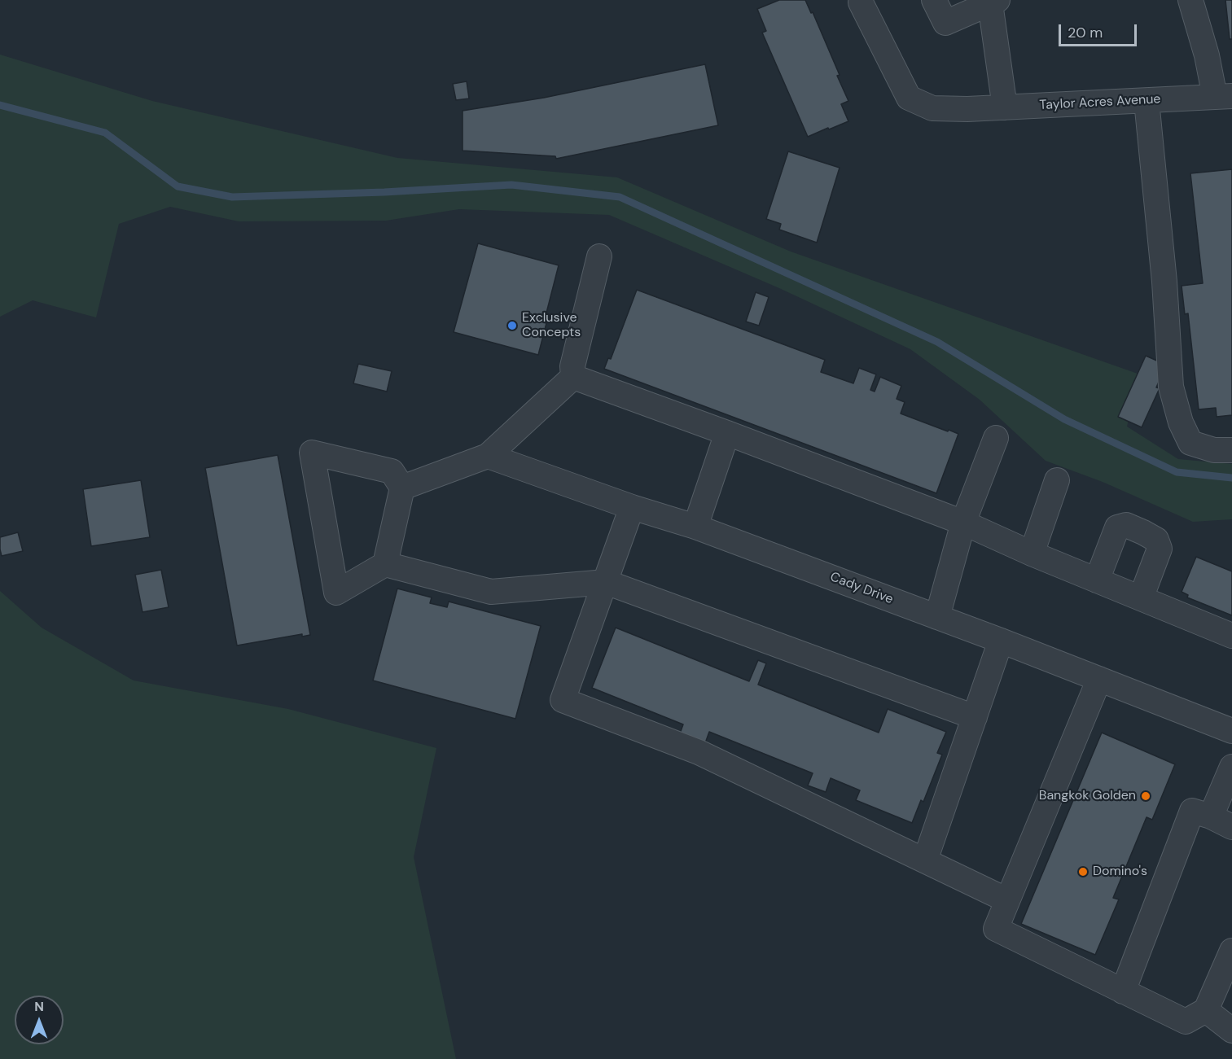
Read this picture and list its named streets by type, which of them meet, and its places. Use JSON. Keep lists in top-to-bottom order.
{
  "streets": {
    "street": ["Taylor Acres Avenue", "Cady Drive"]
  },
  "places": ["Exclusive Concepts", "Bangkok Golden", "Domino's"],
  "scale_bar": "20 m",
  "north": "top"
}
